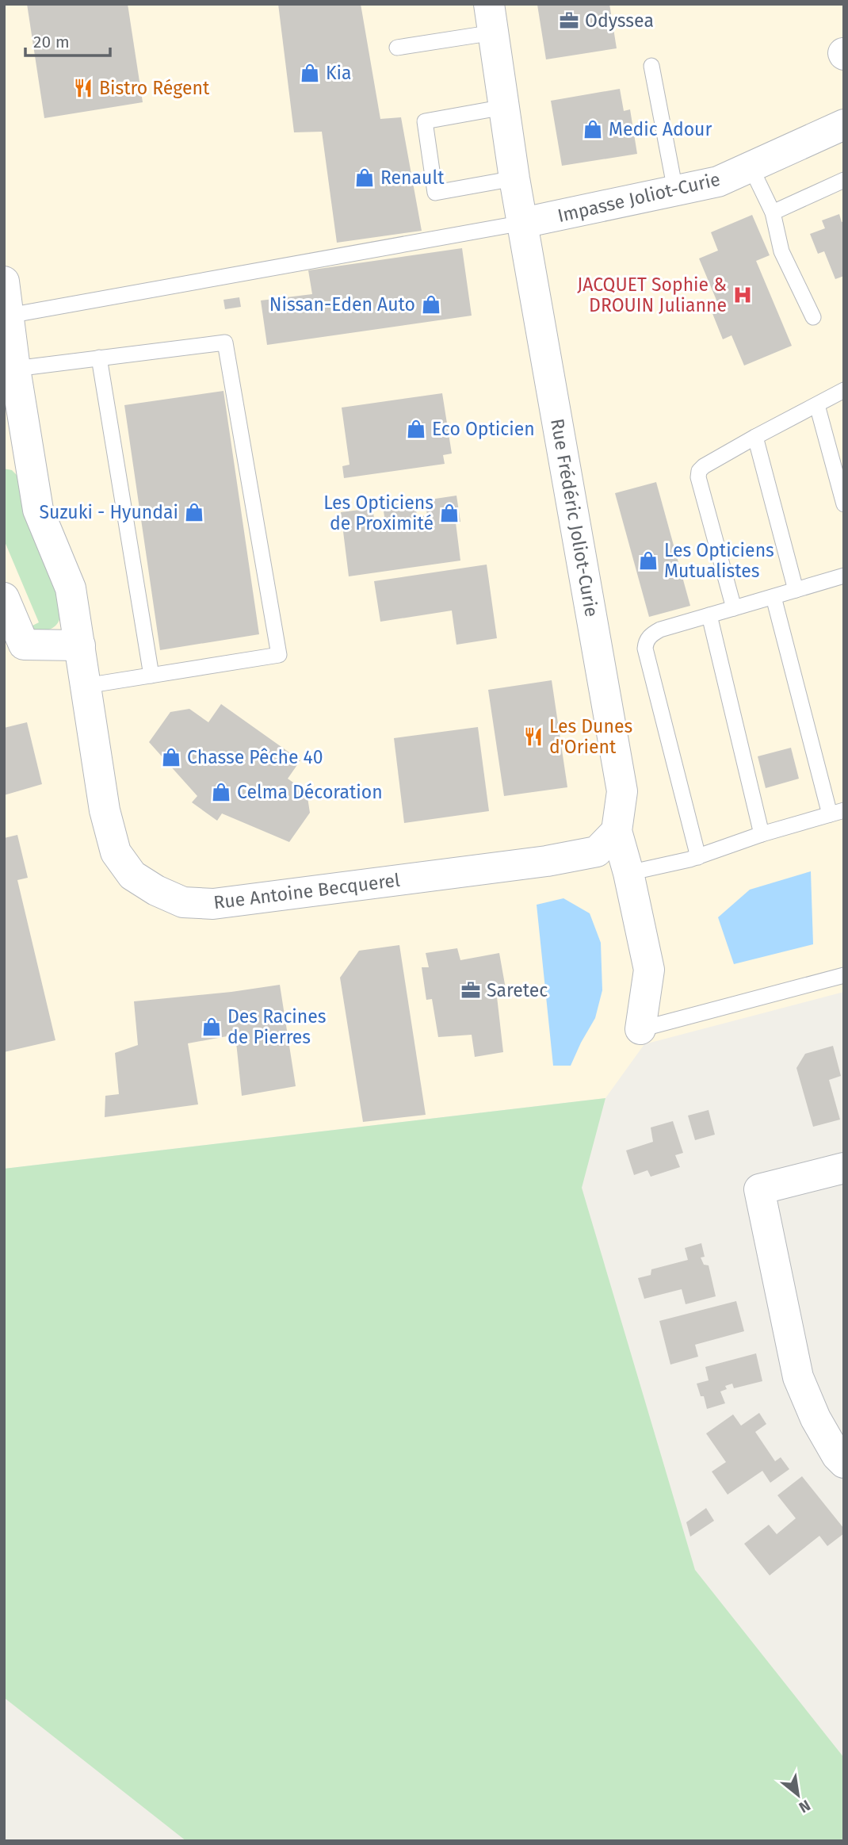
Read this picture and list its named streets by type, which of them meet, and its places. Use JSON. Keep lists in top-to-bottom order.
{
  "streets": {
    "street": ["Impasse Joliot-Curie", "Rue Frédéric Joliot-Curie", "Rue Antoine Becquerel"]
  },
  "crossings": [
    ["Impasse Joliot-Curie", "Rue Frédéric Joliot-Curie"],
    ["Rue Frédéric Joliot-Curie", "Rue Antoine Becquerel"]
  ],
  "places": {
    "office": ["Odyssea", "Saretec"],
    "shop": [
      "Kia",
      "Medic Adour",
      "Renault",
      "Nissan-Eden Auto",
      "Eco Opticien",
      "Suzuki - Hyundai",
      "Les Opticiens de Proximité",
      "Les Opticiens Mutualistes",
      "Chasse Pêche 40",
      "Celma Décoration",
      "Des Racines de Pierres"
    ],
    "restaurant": ["Bistro Régent", "Les Dunes d'Orient"],
    "hospital": ["JACQUET Sophie & DROUIN Julianne"]
  },
  "scale_bar": "20 m",
  "north": "bottom right"
}
